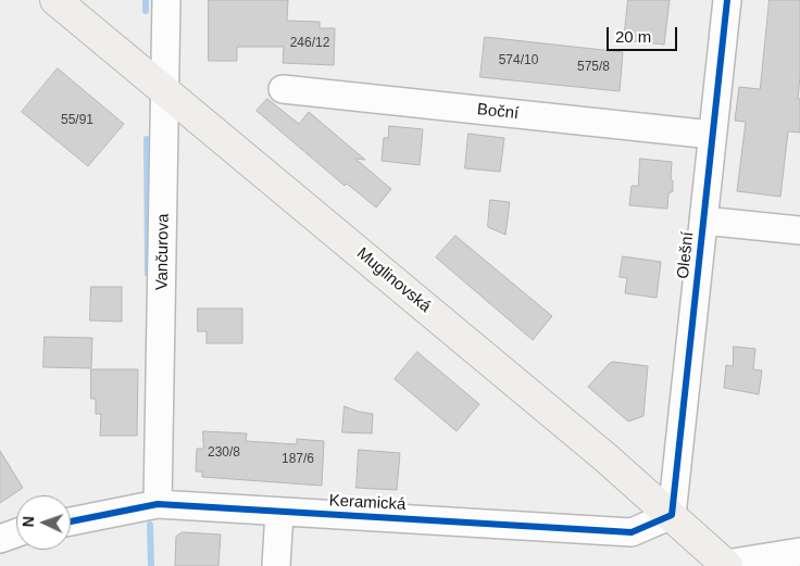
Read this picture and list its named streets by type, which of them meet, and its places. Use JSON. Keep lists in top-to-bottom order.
{
  "streets": {
    "main road": ["Muglinovská"],
    "street": [
      "Boční",
      "Vančurova",
      "Olešní",
      "Keramická"
    ]
  },
  "crossings": [
    ["Boční", "Olešní"],
    ["Vančurova", "Muglinovská"],
    ["Vančurova", "Keramická"],
    ["Olešní", "Muglinovská"],
    ["Olešní", "Keramická"],
    ["Muglinovská", "Keramická"]
  ],
  "house_numbers": [
    "246/12",
    "574/10",
    "575/8",
    "55/91",
    "230/8",
    "187/6"
  ],
  "scale_bar": "20 m",
  "north": "left"
}
